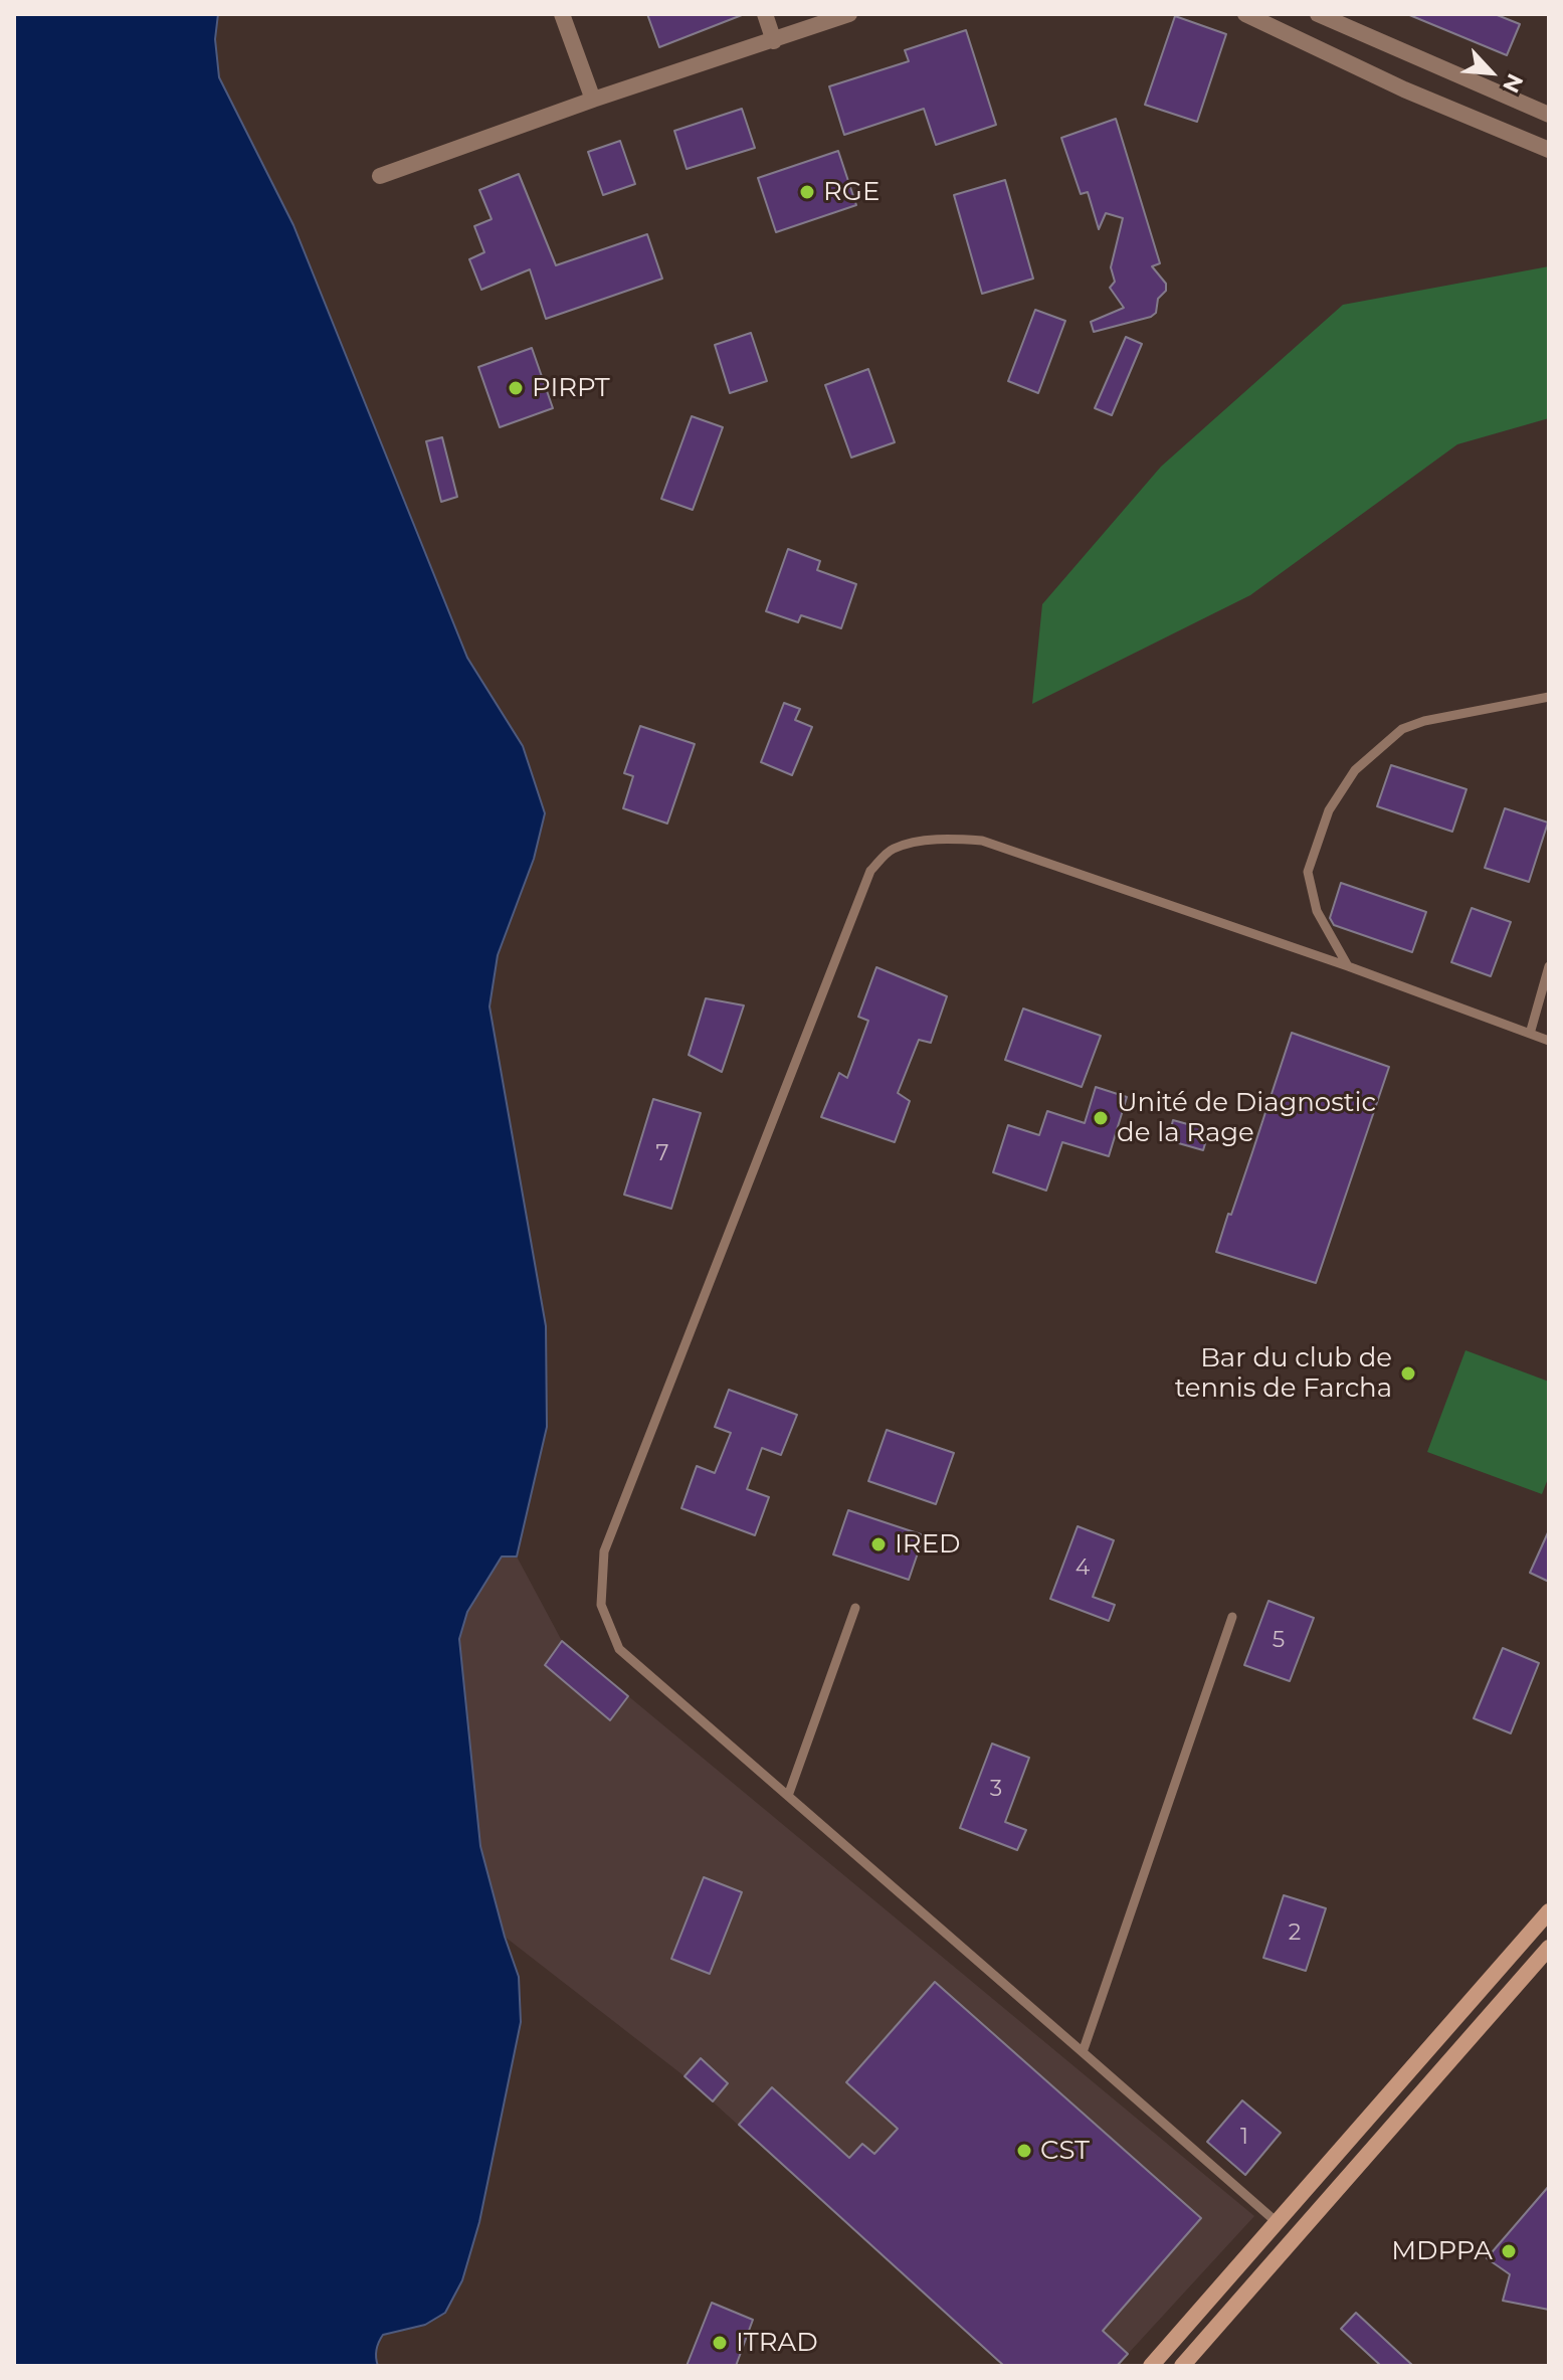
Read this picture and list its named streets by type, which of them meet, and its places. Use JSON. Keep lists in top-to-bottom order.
{
  "places": [
    "RGE",
    "PIRPT",
    "Unité de Diagnostic de la Rage",
    "Bar du club de tennis de Farcha",
    "IRED",
    "CST",
    "MDPPA",
    "ITRAD"
  ],
  "house_numbers": [
    "7",
    "4",
    "5",
    "3",
    "2",
    "1"
  ],
  "north": "bottom right"
}
